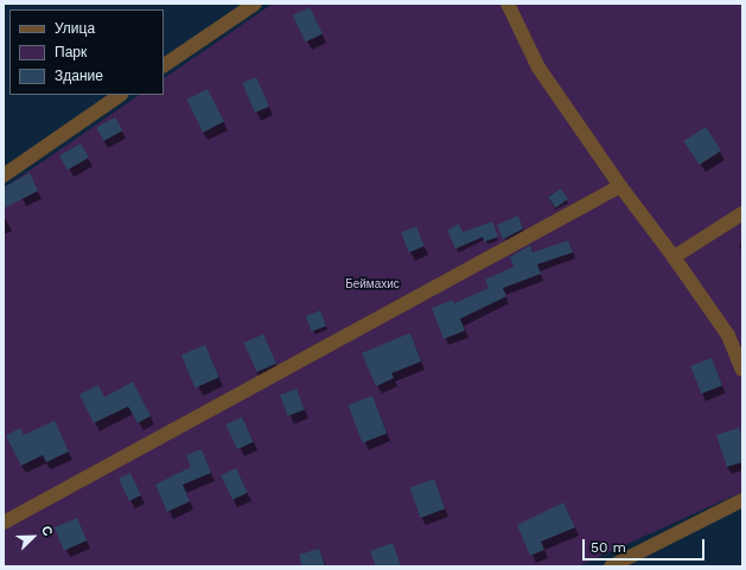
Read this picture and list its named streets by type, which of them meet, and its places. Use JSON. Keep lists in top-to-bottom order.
{
  "parks": ["Беймахис"],
  "legend": ["Улица", "Парк", "Здание"],
  "scale_bar": "50 m",
  "north": "top right"
}
